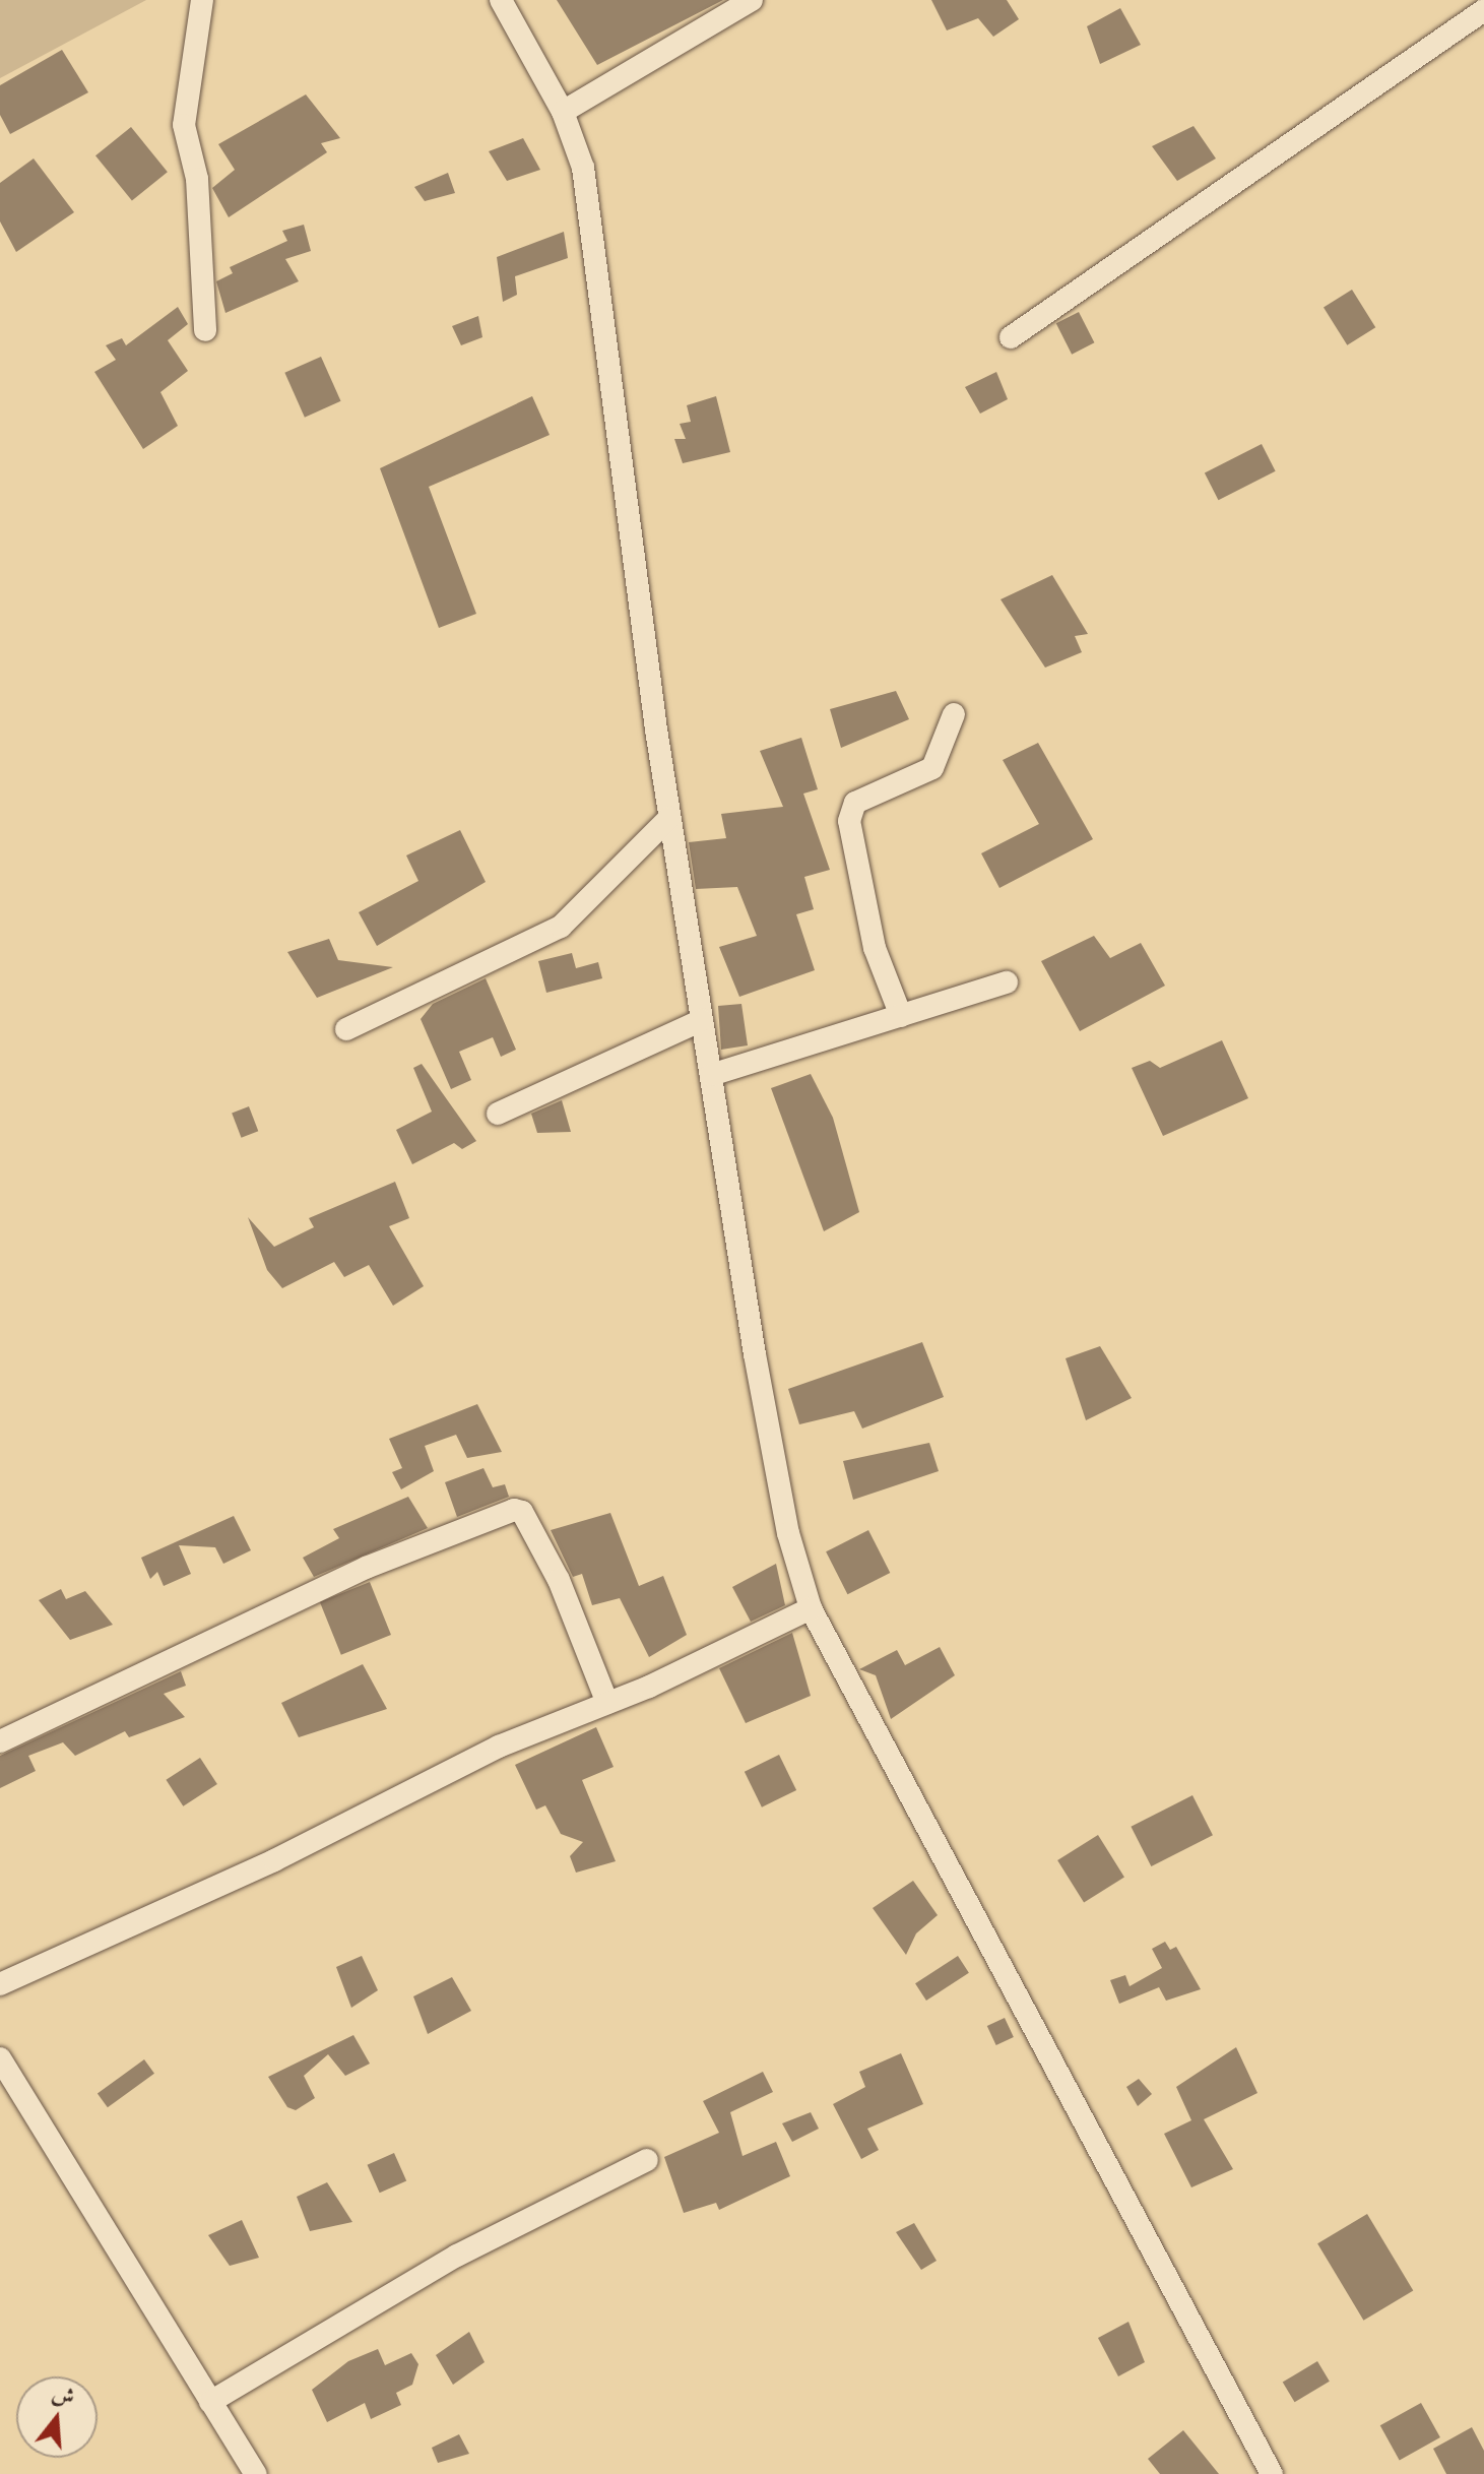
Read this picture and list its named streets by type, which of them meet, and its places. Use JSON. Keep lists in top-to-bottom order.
{
  "north": "top"
}
